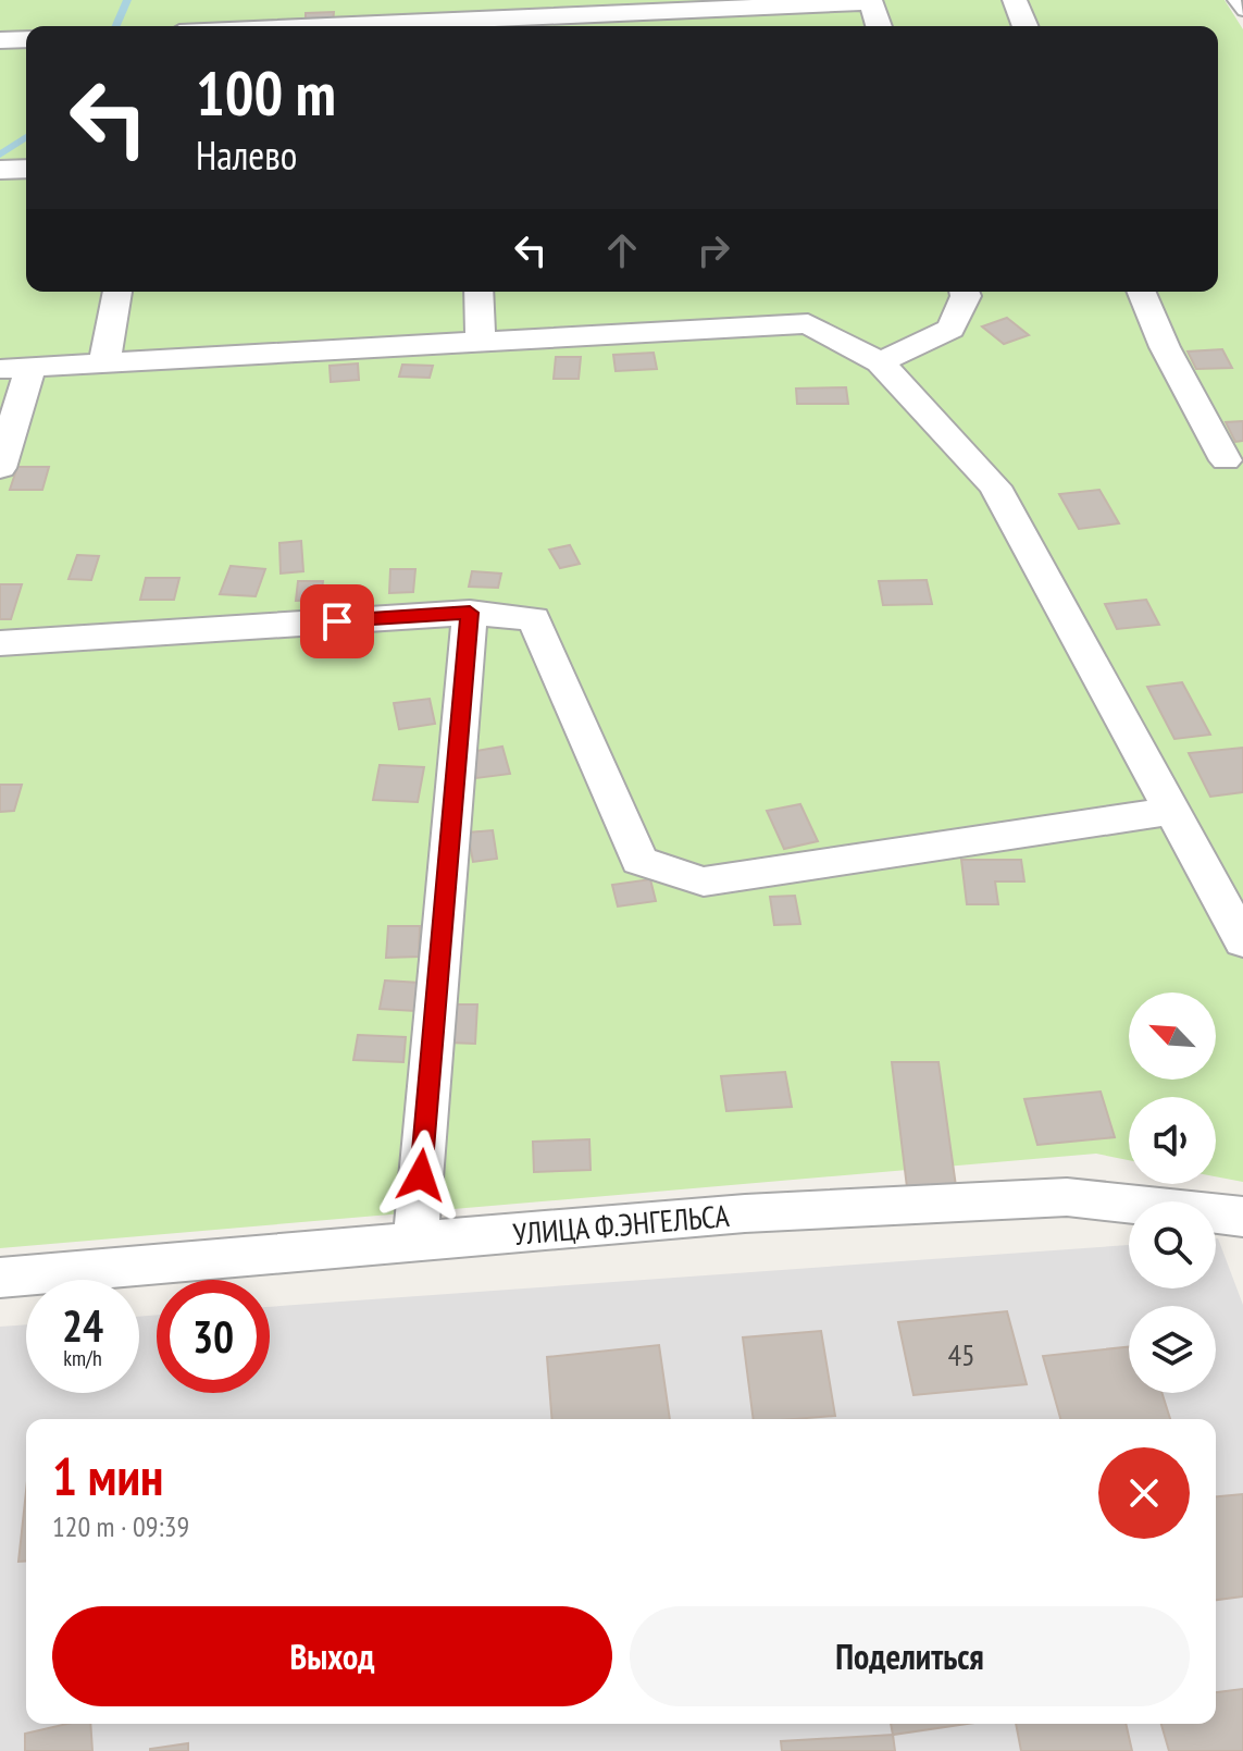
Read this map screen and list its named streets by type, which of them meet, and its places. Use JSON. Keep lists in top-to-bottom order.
{
  "streets": {
    "street": ["УЛИЦА Ф.ЭНГЕЛЬСА"]
  },
  "house_numbers": ["45"],
  "north": "top left",
  "page": {
    "turn": ["100 m", "Налево"],
    "speed": "24 km/h",
    "limit": "30",
    "heading": ["1 мин", "120 m · 09:39"],
    "buttons": ["Выход", "Поделиться"]
  }
}
